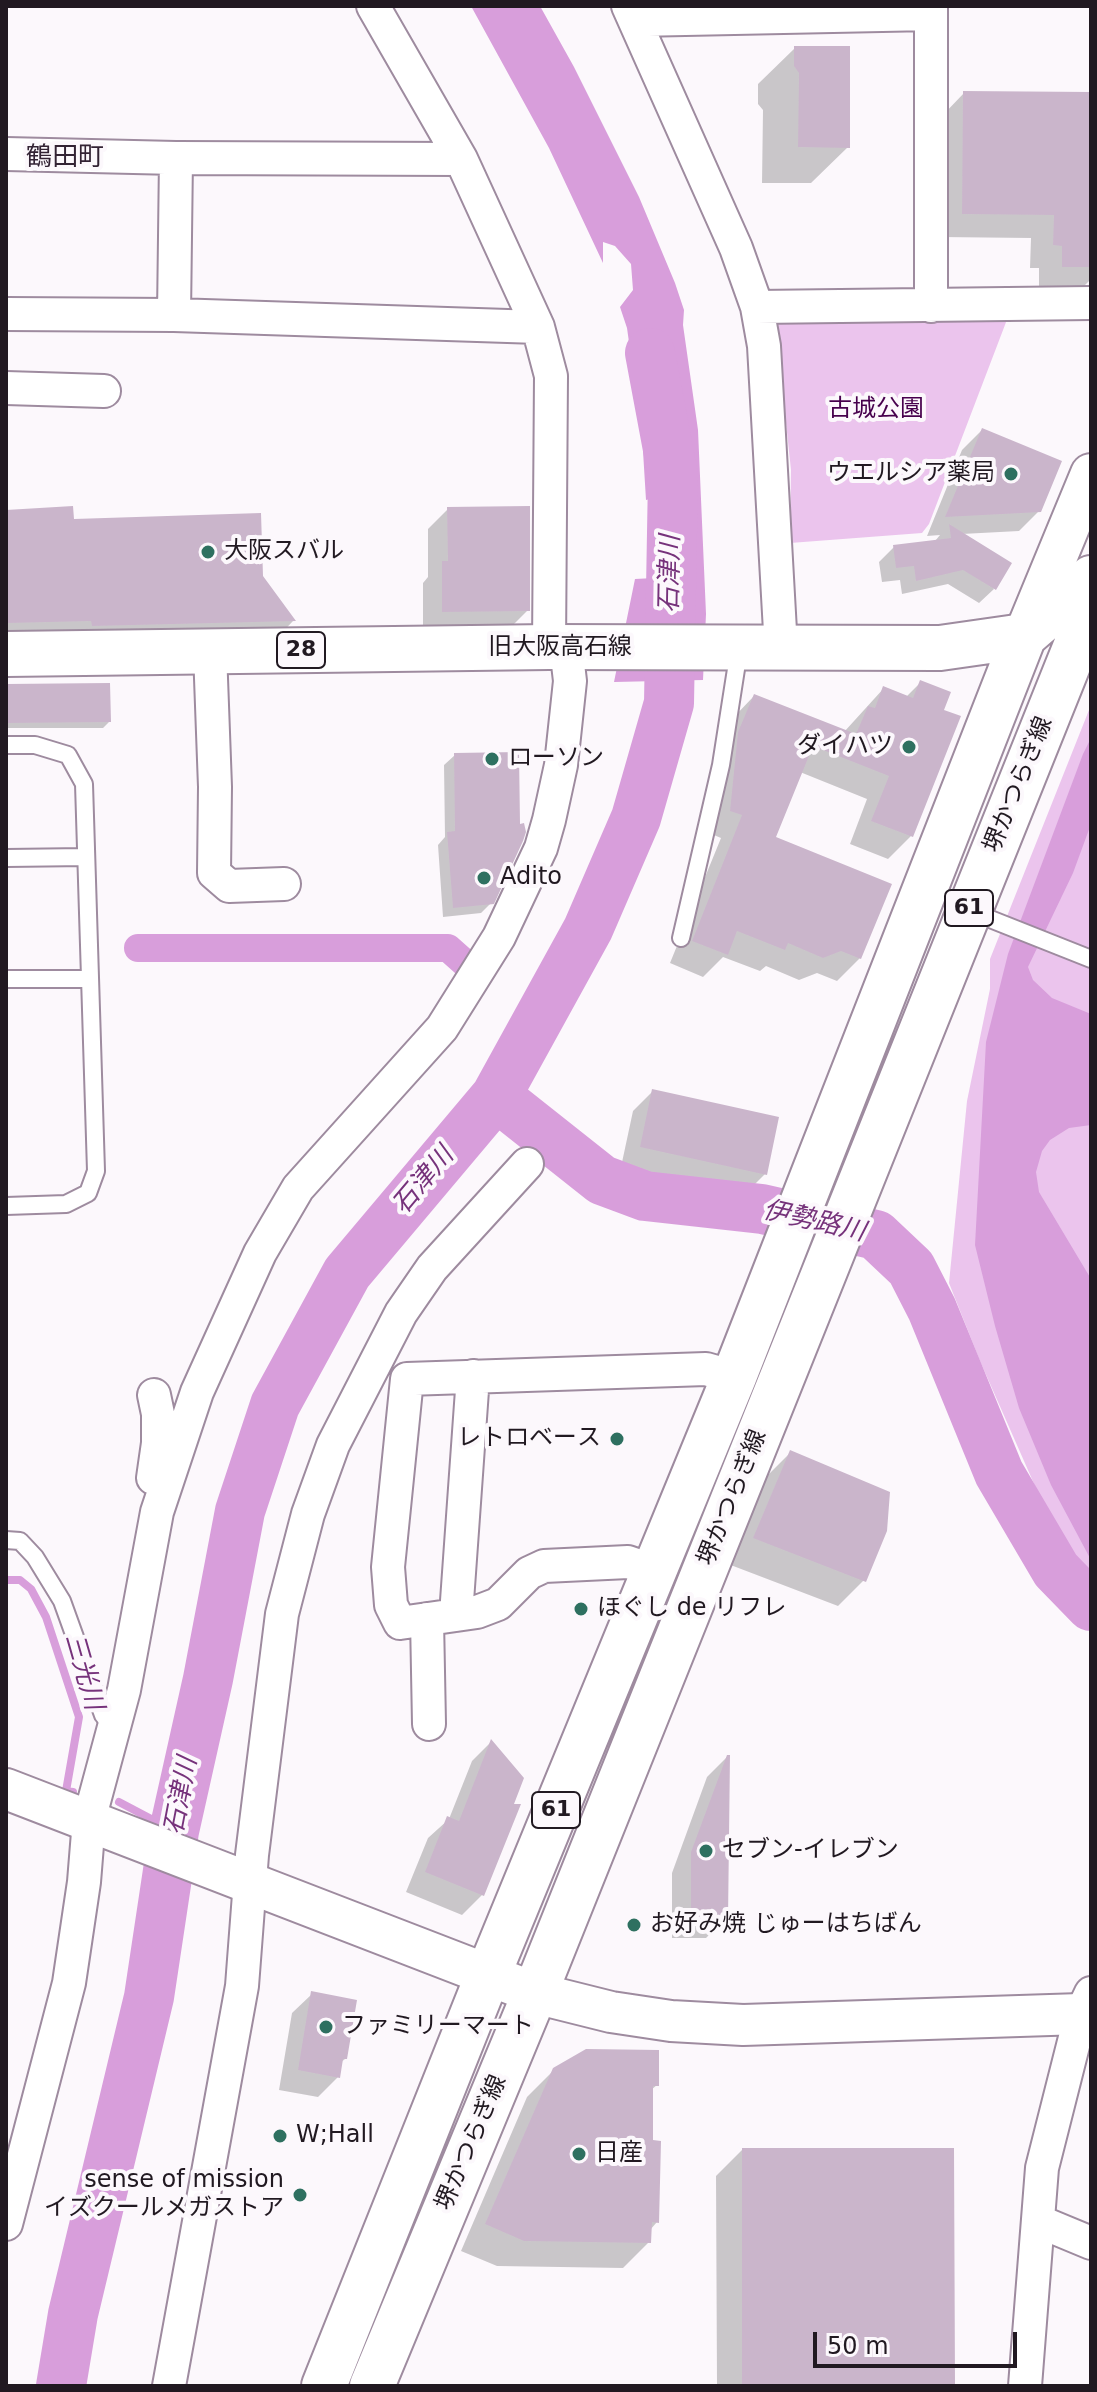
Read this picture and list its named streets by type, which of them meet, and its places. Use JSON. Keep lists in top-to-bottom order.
{
  "streets": {
    "main road": [
      "旧大阪高石線",
      "28",
      "堺かつらぎ線",
      "61"
    ]
  },
  "crossings": [
    ["旧大阪高石線", "堺かつらぎ線"]
  ],
  "districts": ["鶴田町"],
  "water": ["石津川", "伊勢路川", "三光川"],
  "parks": ["古城公園"],
  "places": [
    "ウエルシア薬局",
    "大阪スバル",
    "ダイハツ",
    "ローソン",
    "Adito",
    "レトロベース",
    "ほぐし de リフレ",
    "セブン-イレブン",
    "お好み焼 じゅーはちばん",
    "ファミリーマート",
    "W;Hall",
    "日産",
    "sense of mission イズクールメガストア"
  ],
  "scale_bar": "50 m"
}
